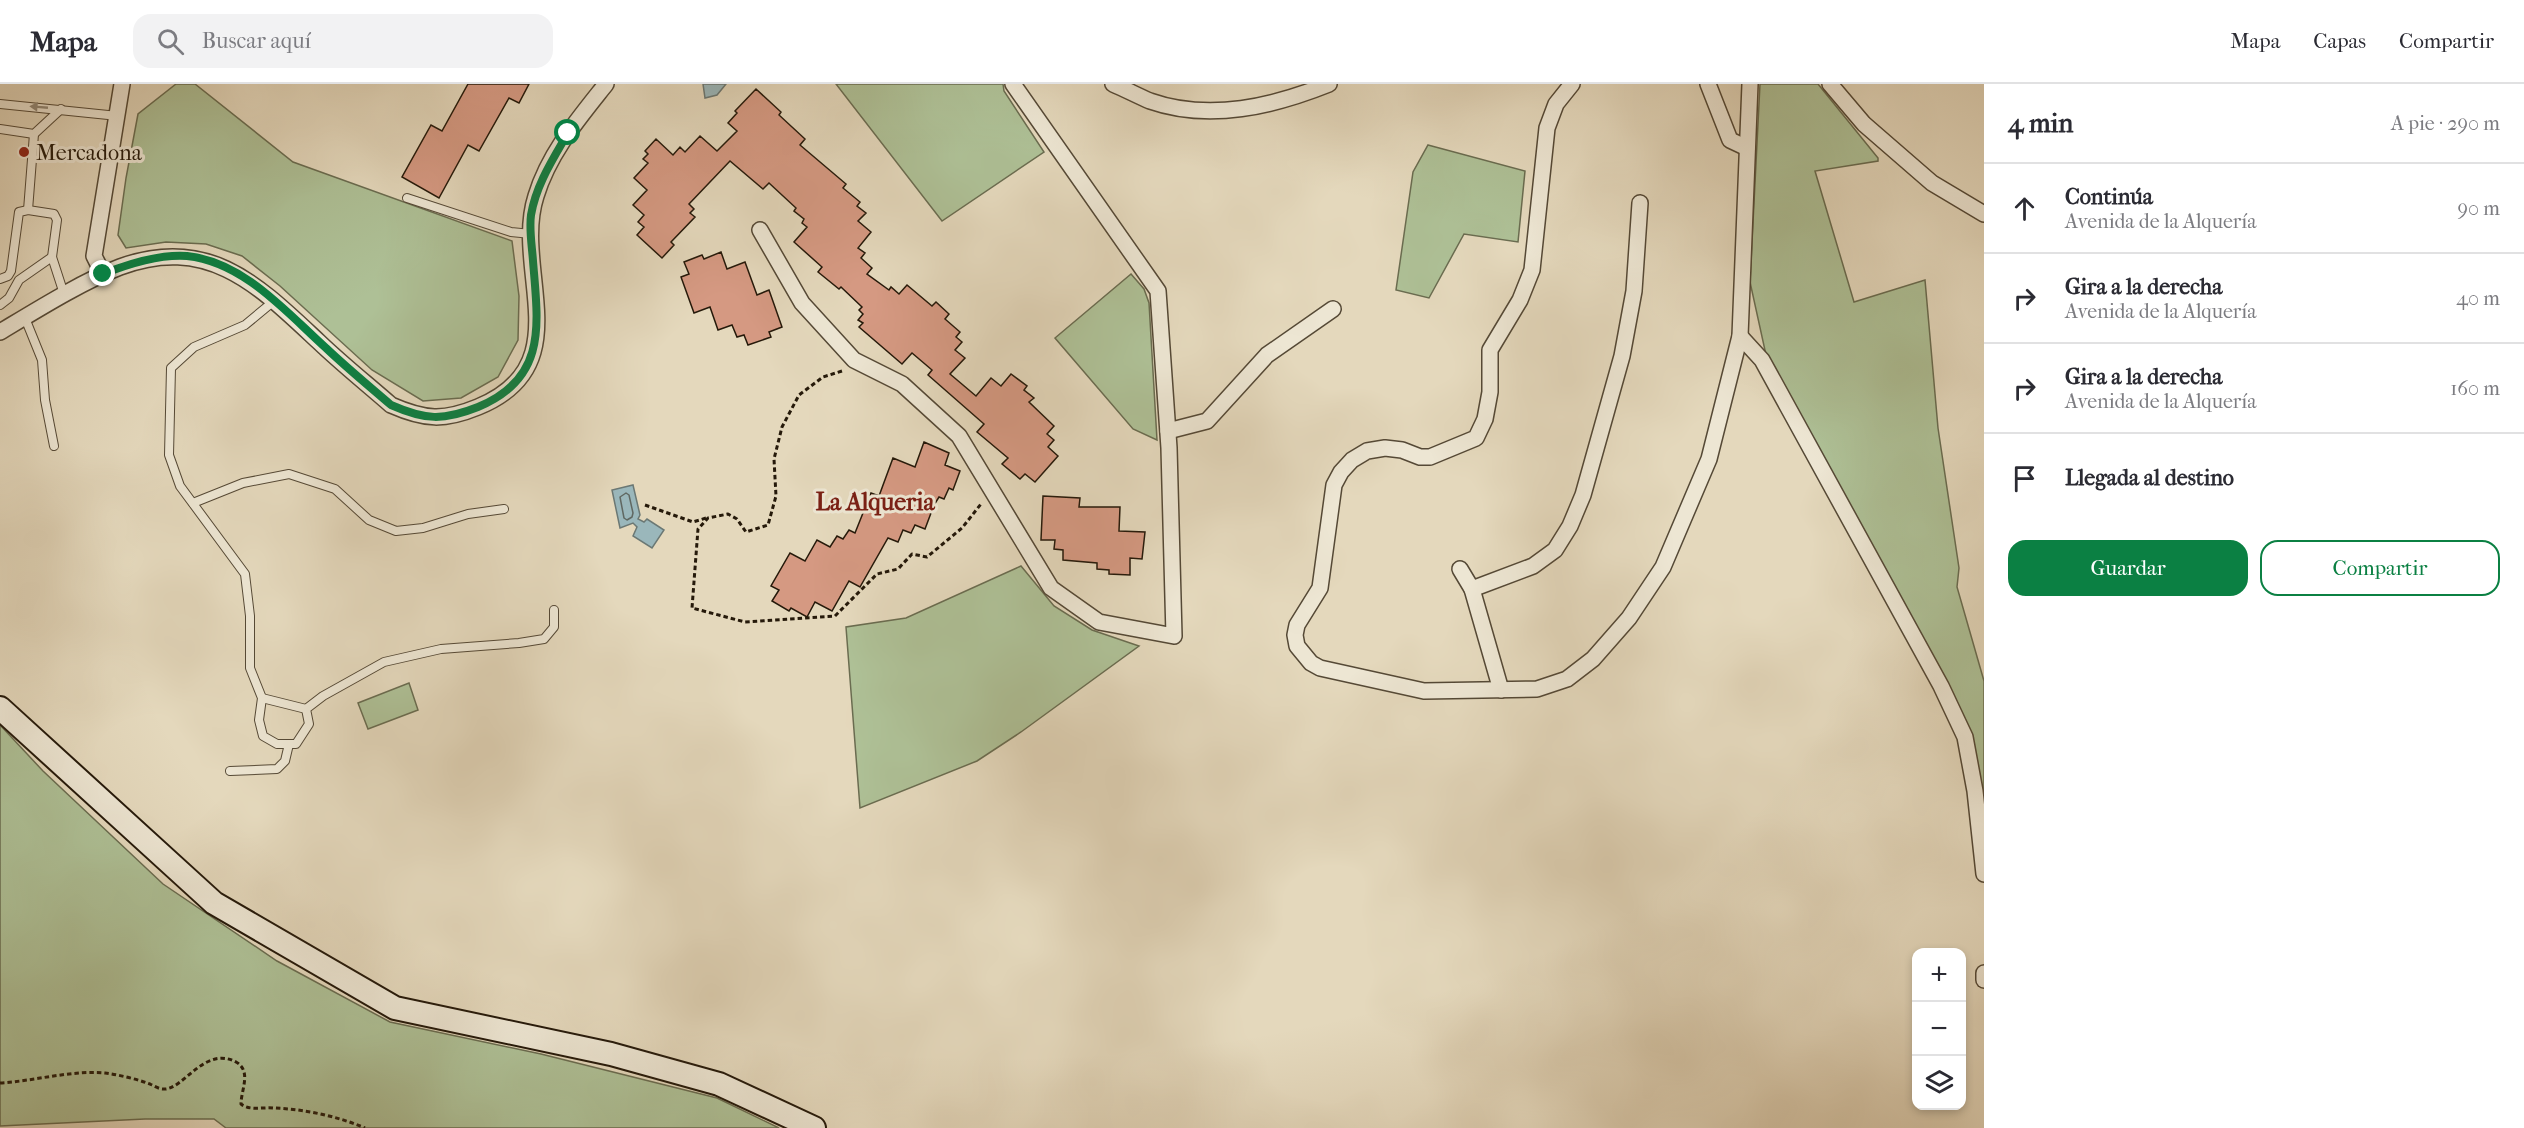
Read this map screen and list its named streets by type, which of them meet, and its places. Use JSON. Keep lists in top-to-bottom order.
{
  "districts": ["La Alqueria"],
  "places": ["Mercadona"],
  "page": {
    "header": "Mapa",
    "search": "Buscar aquí",
    "nav": ["Mapa", "Capas", "Compartir"],
    "heading": ["4 min", "A pie · 290 m"],
    "list": [
      ["Continúa", "Avenida de la Alquería", "90 m"],
      ["Gira a la derecha", "Avenida de la Alquería", "40 m"],
      ["Gira a la derecha", "Avenida de la Alquería", "160 m"],
      "Llegada al destino"
    ],
    "buttons": ["Guardar", "Compartir"],
    "map_buttons": ["+", "−"]
  }
}
